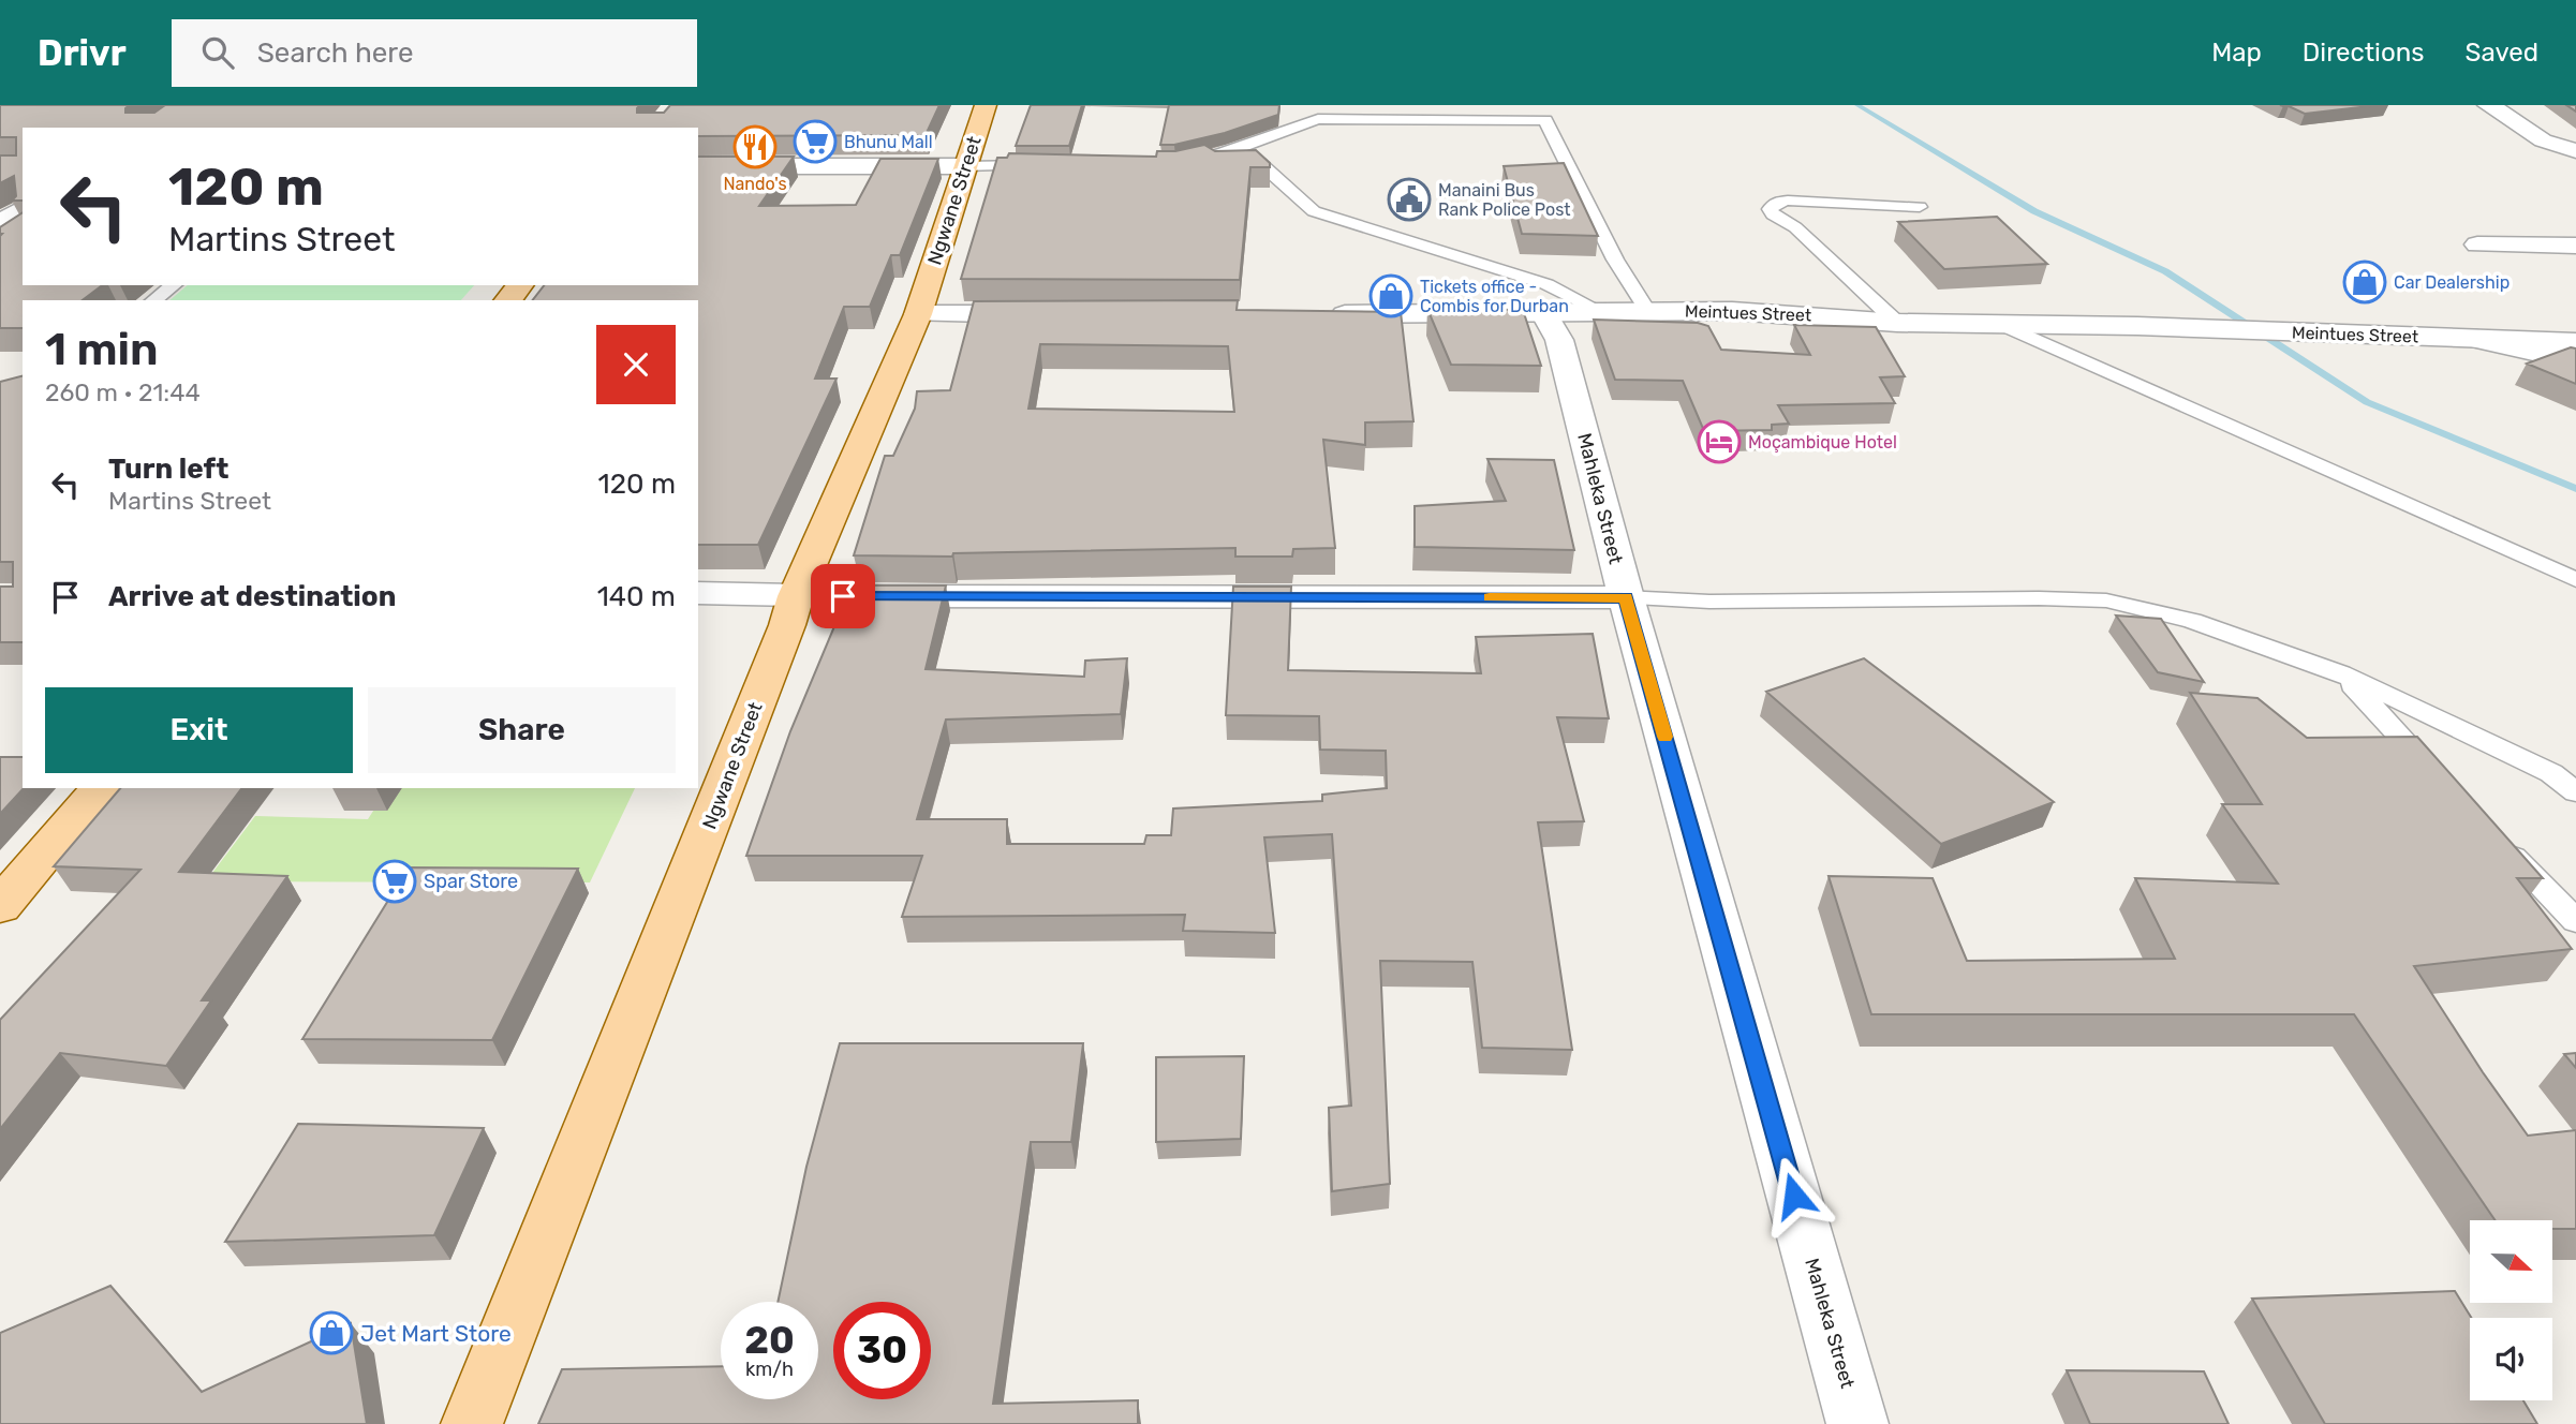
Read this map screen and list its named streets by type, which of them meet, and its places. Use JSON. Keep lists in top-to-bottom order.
{
  "streets": {
    "main road": ["Ngwane Street"],
    "street": ["Meintues Street", "Mahleka Street"]
  },
  "crossings": [
    ["Meintues Street", "Mahleka Street"]
  ],
  "places": {
    "supermarket": ["Bhunu Mall", "Spar Store"],
    "restaurant": ["Nando's"],
    "public building": ["Manaini Bus Rank Police Post"],
    "shop": ["Car Dealership", "Tickets office - Combis for Durban", "Jet Mart Store"],
    "hotel": ["Moçambique Hotel"]
  },
  "north": "right",
  "page": {
    "header": "Drivr",
    "search": "Search here",
    "nav": ["Map", "Directions", "Saved"],
    "turn": ["120 m", "Martins Street"],
    "heading": ["1 min", "260 m · 21:44"],
    "list": [
      {
        "name": "Turn left",
        "note": "Martins Street",
        "value": "120 m"
      },
      {
        "name": "Arrive at destination",
        "value": "140 m"
      }
    ],
    "buttons": ["Exit", "Share"],
    "speed": "20 km/h",
    "limit": "30"
  }
}
